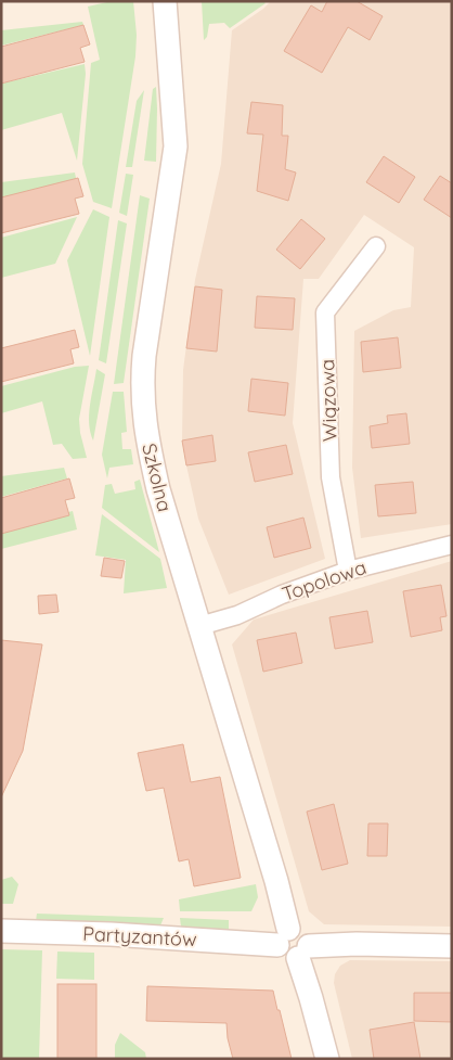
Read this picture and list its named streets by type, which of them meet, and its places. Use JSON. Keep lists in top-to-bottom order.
{
  "streets": {
    "street": [
      "Wiązowa",
      "Szkolna",
      "Topolowa",
      "Partyzantów"
    ]
  },
  "crossings": [
    ["Wiązowa", "Topolowa"],
    ["Szkolna", "Topolowa"],
    ["Szkolna", "Partyzantów"]
  ]
}
